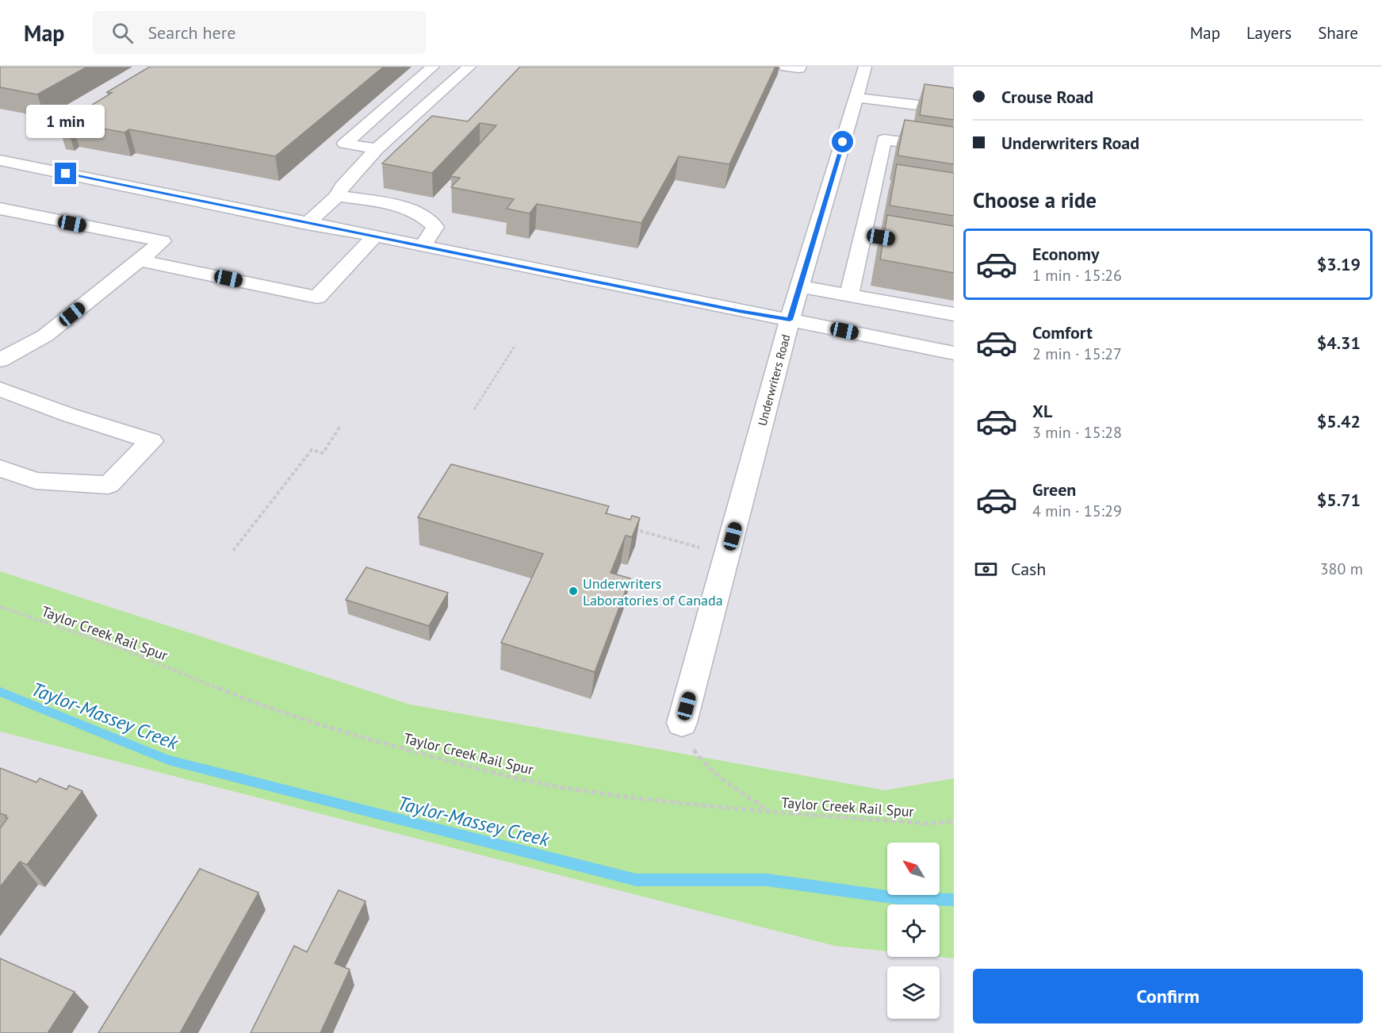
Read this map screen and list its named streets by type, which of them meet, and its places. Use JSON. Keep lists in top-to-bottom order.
{
  "streets": {
    "street": ["Underwriters Road"],
    "path": ["Taylor Creek Rail Spur"]
  },
  "water": ["Taylor-Massey Creek"],
  "places": ["Underwriters Laboratories of Canada"],
  "north": "top left",
  "page": {
    "header": "Map",
    "search": "Search here",
    "nav": ["Map", "Layers", "Share"],
    "banner": ["Crouse Road", "Underwriters Road"],
    "bubble": "1 min",
    "heading": "Choose a ride",
    "list": [
      {
        "name": "Economy",
        "note": "1 min · 15:26",
        "value": "$3.19"
      },
      {
        "name": "Comfort",
        "note": "2 min · 15:27",
        "value": "$4.31"
      },
      {
        "name": "XL",
        "note": "3 min · 15:28",
        "value": "$5.42"
      },
      {
        "name": "Green",
        "note": "4 min · 15:29",
        "value": "$5.71"
      }
    ],
    "pay": ["Cash", "380 m"],
    "buttons": "Confirm"
  }
}
